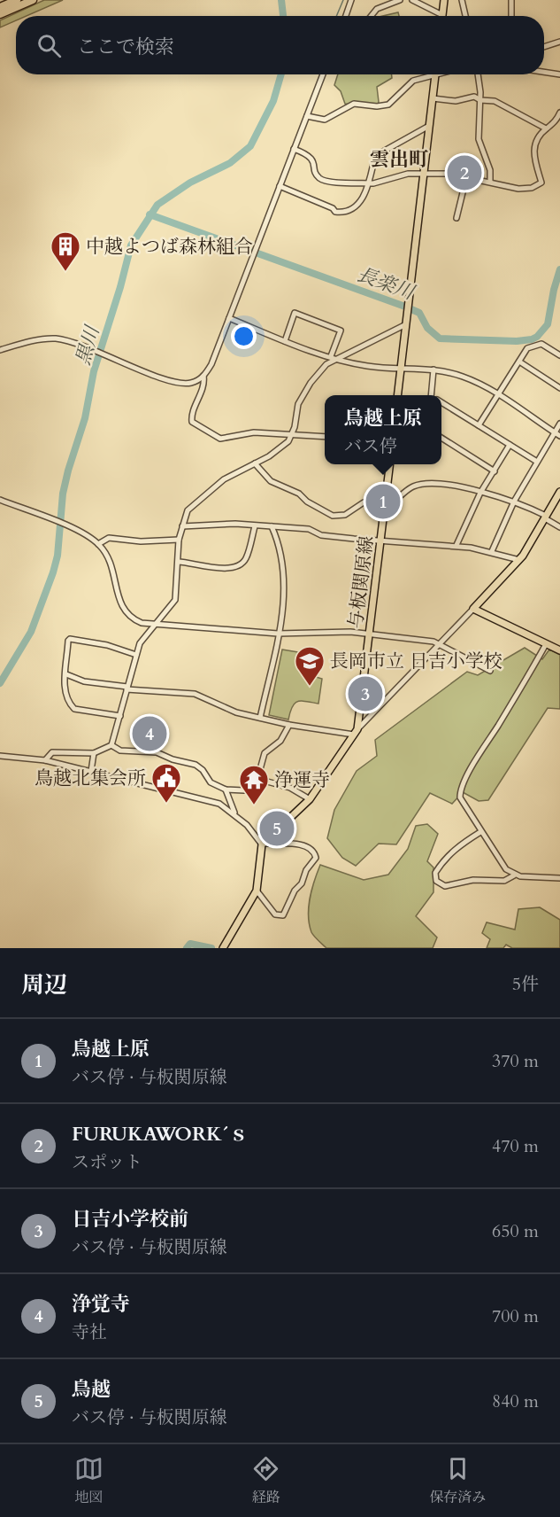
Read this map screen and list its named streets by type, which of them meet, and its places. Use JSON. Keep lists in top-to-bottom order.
{
  "streets": {
    "main road": ["与板関原線"]
  },
  "districts": ["雲出町"],
  "water": ["長楽川", "黒川"],
  "places": {
    "building": ["中越よつば森林組合"],
    "school or university": ["長岡市立 日吉小学校"],
    "public building": ["鳥越北集会所"],
    "temple": ["浄運寺"]
  },
  "page": {
    "search": "ここで検索",
    "pins": [
      "2",
      "1",
      "3",
      "4",
      "5"
    ],
    "popup": ["鳥越上原", "バス停"],
    "heading": ["周辺", "5件"],
    "list": [
      {
        "mark": "1",
        "name": "鳥越上原",
        "note": "バス停 · 与板関原線",
        "value": "370 m"
      },
      {
        "mark": "2",
        "name": "FURUKAWORK´ｓ",
        "note": "スポット",
        "value": "470 m"
      },
      {
        "mark": "3",
        "name": "日吉小学校前",
        "note": "バス停 · 与板関原線",
        "value": "650 m"
      },
      {
        "mark": "4",
        "name": "浄覚寺",
        "note": "寺社",
        "value": "700 m"
      },
      {
        "mark": "5",
        "name": "鳥越",
        "note": "バス停 · 与板関原線",
        "value": "840 m"
      }
    ],
    "nav": ["地図", "経路", "保存済み"]
  }
}
